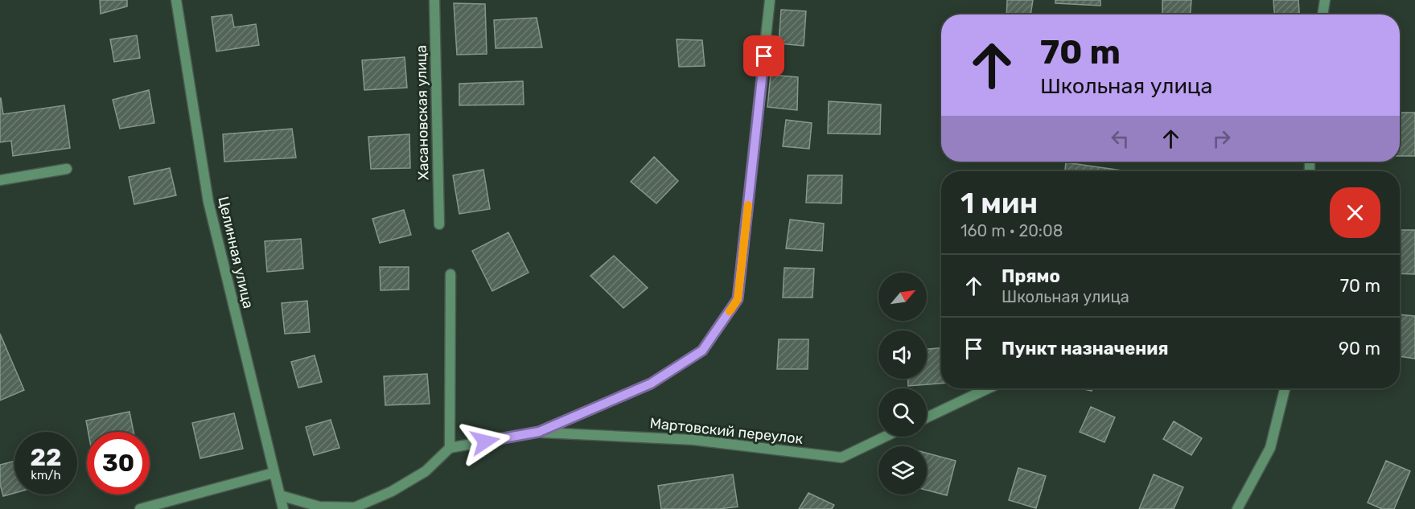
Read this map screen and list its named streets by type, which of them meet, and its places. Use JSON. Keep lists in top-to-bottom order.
{
  "streets": {
    "street": ["Хасановская улица", "Целинная улица", "Мартовский переулок"]
  },
  "north": "top right",
  "page": {
    "turn": ["70 m", "Школьная улица"],
    "heading": ["1 мин", "160 m · 20:08"],
    "list": [
      {
        "name": "Прямо",
        "note": "Школьная улица",
        "value": "70 m"
      },
      {
        "name": "Пункт назначения",
        "value": "90 m"
      }
    ],
    "speed": "22 km/h",
    "limit": "30"
  }
}
